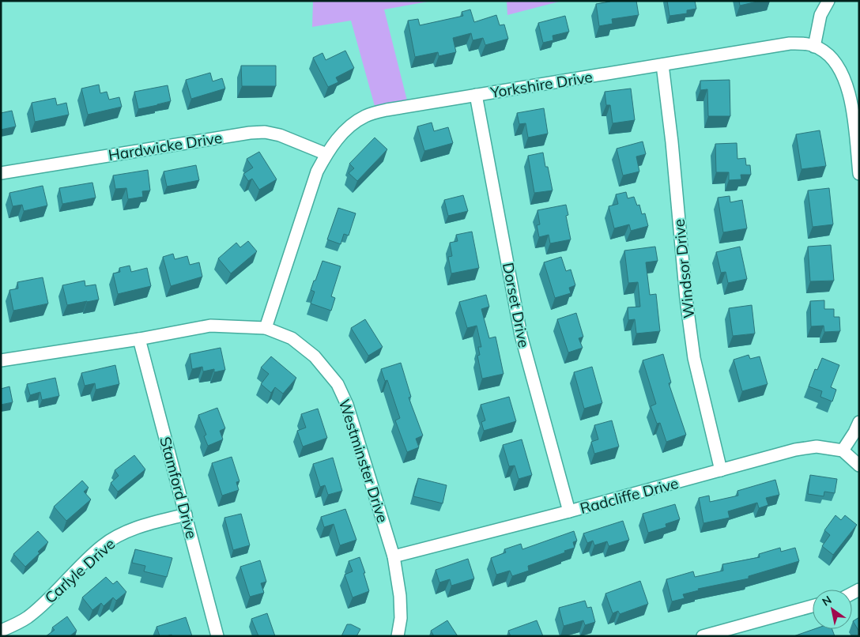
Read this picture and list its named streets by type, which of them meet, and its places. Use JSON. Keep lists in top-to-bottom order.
{
  "streets": {
    "street": [
      "Yorkshire Drive",
      "Hardwicke Drive",
      "Windsor Drive",
      "Dorset Drive",
      "Westminster Drive",
      "Stamford Drive",
      "Radcliffe Drive",
      "Carlyle Drive"
    ]
  },
  "crossings": [
    ["Yorkshire Drive", "Hardwicke Drive"],
    ["Yorkshire Drive", "Windsor Drive"],
    ["Yorkshire Drive", "Dorset Drive"],
    ["Yorkshire Drive", "Westminster Drive"],
    ["Windsor Drive", "Radcliffe Drive"],
    ["Dorset Drive", "Radcliffe Drive"],
    ["Westminster Drive", "Stamford Drive"],
    ["Westminster Drive", "Radcliffe Drive"],
    ["Stamford Drive", "Carlyle Drive"]
  ],
  "north": "top left"
}
